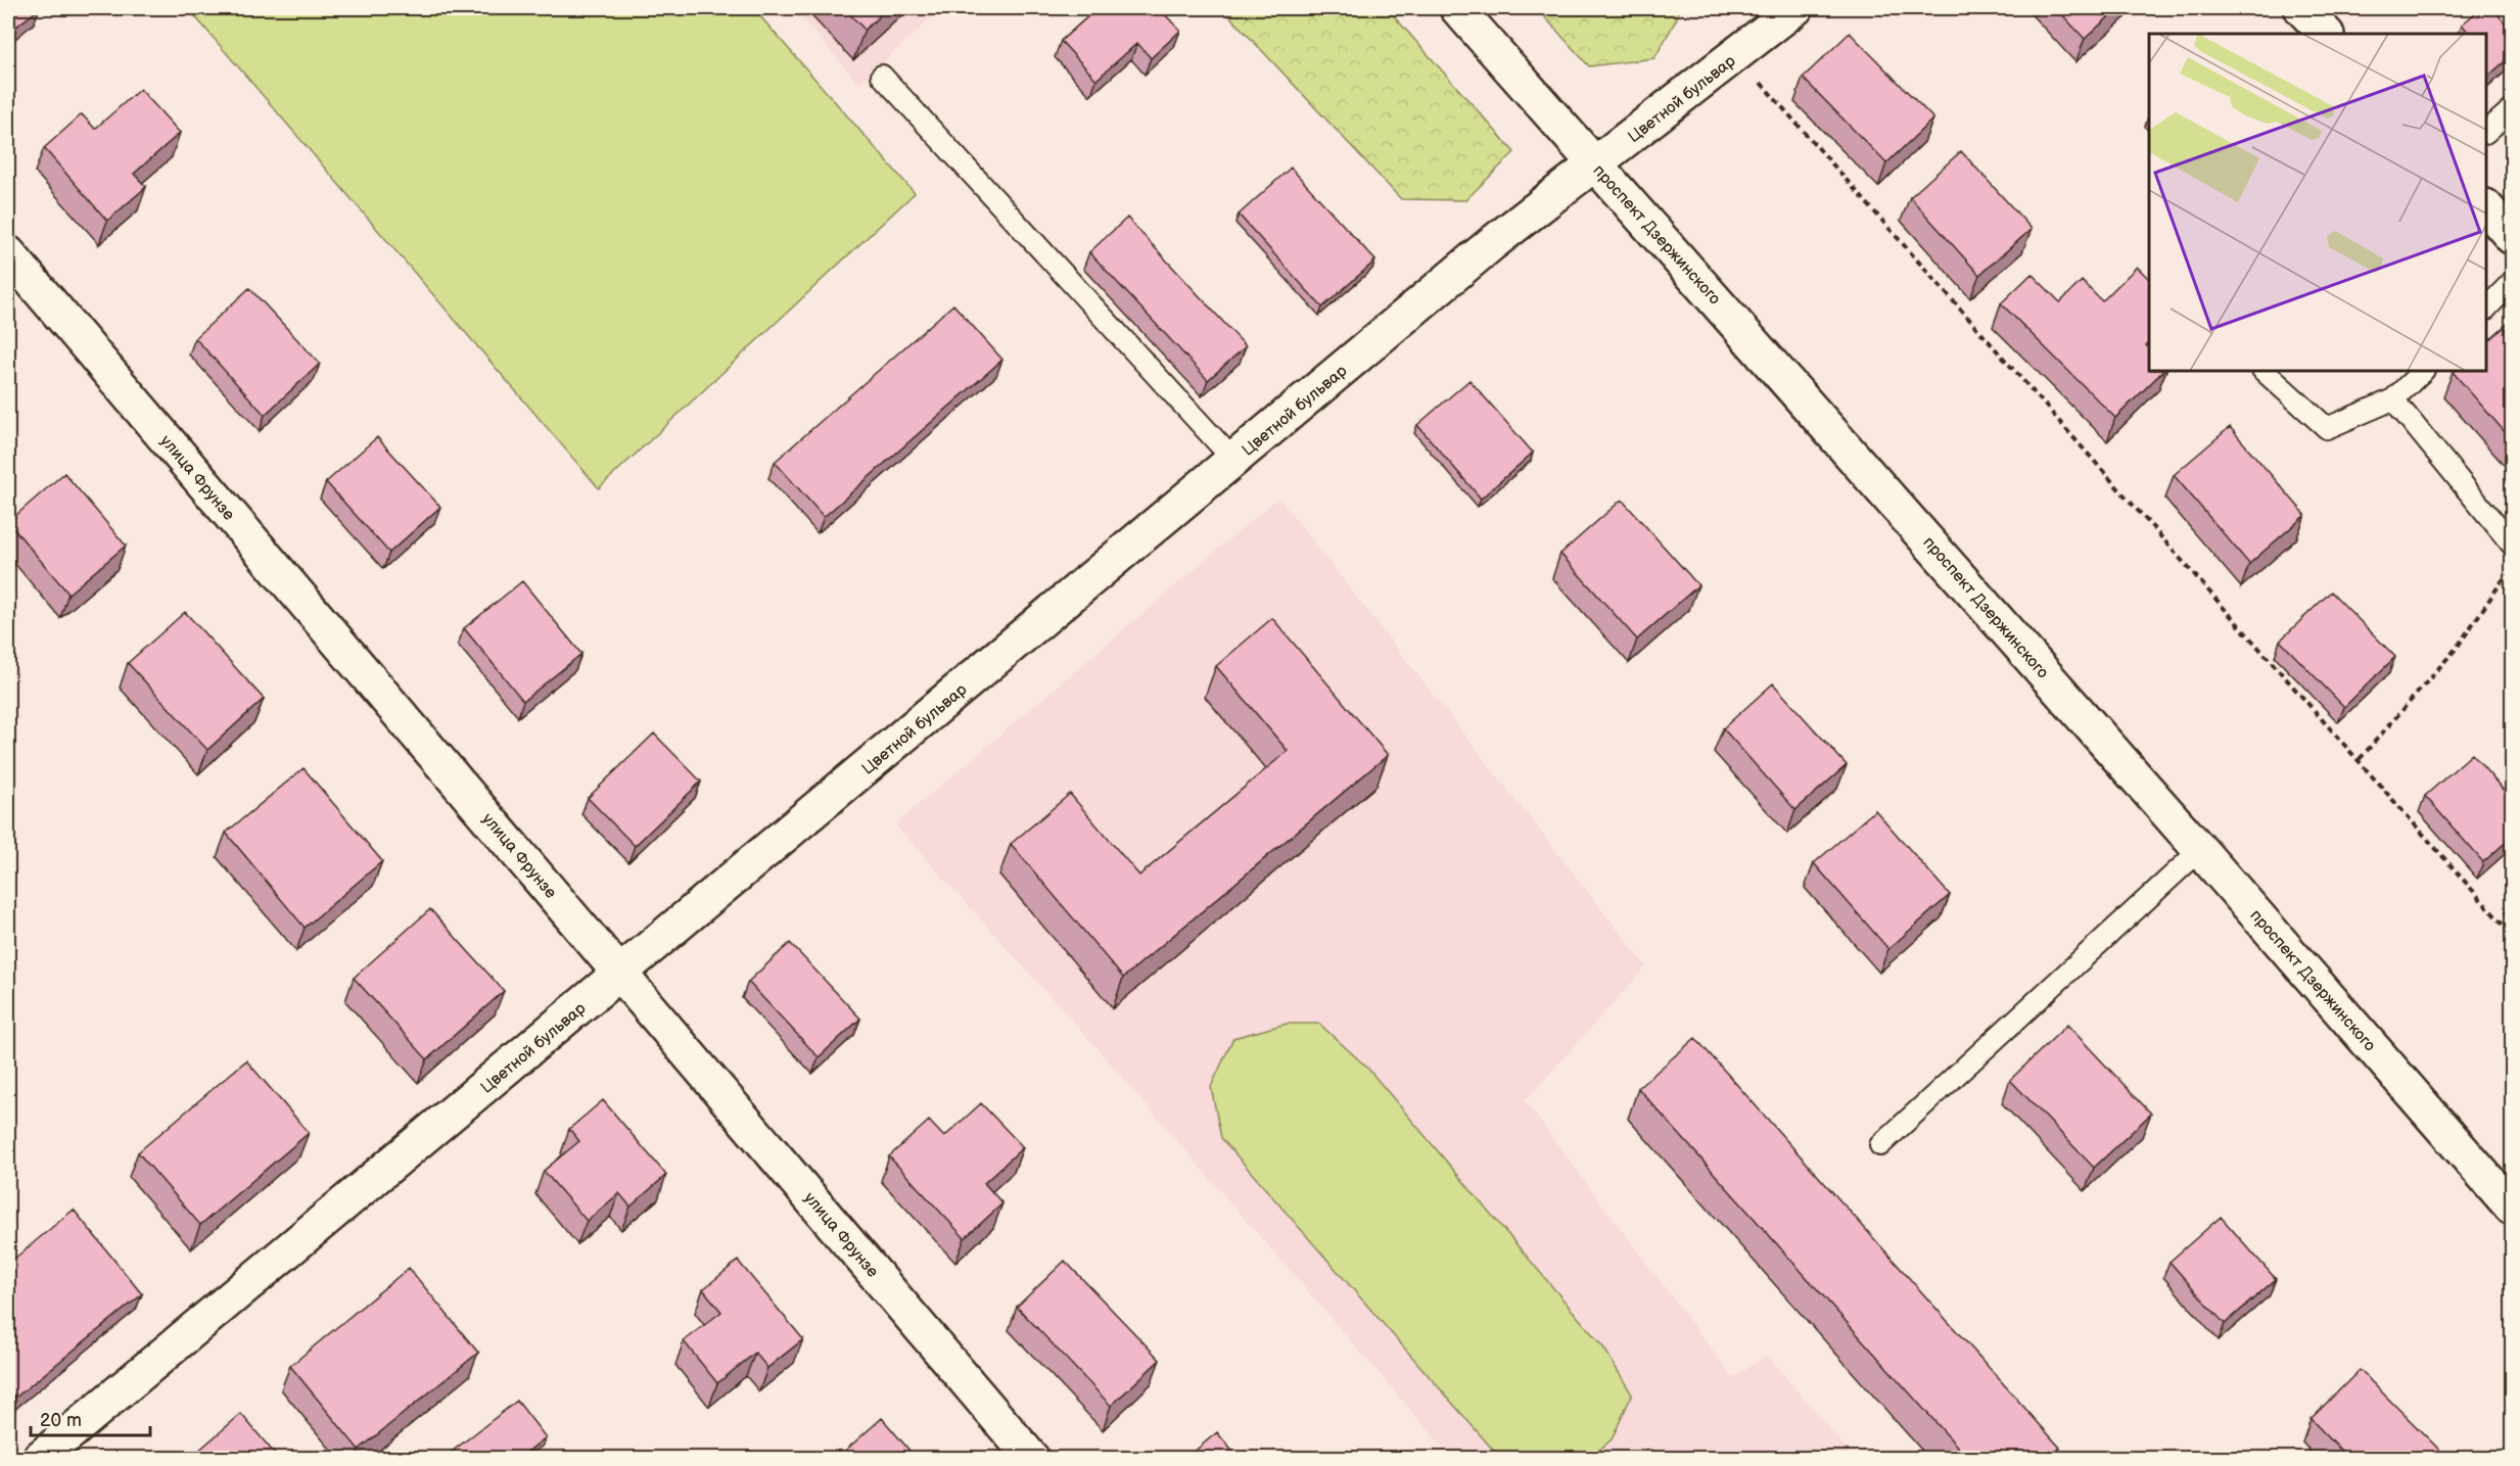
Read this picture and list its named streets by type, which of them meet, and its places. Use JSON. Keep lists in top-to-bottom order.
{
  "streets": {
    "street": ["Цветной бульвар", "проспект Дзержинского", "улица Фрунзе"]
  },
  "crossings": [
    ["Цветной бульвар", "проспект Дзержинского"],
    ["Цветной бульвар", "улица Фрунзе"]
  ],
  "scale_bar": "20 m"
}
